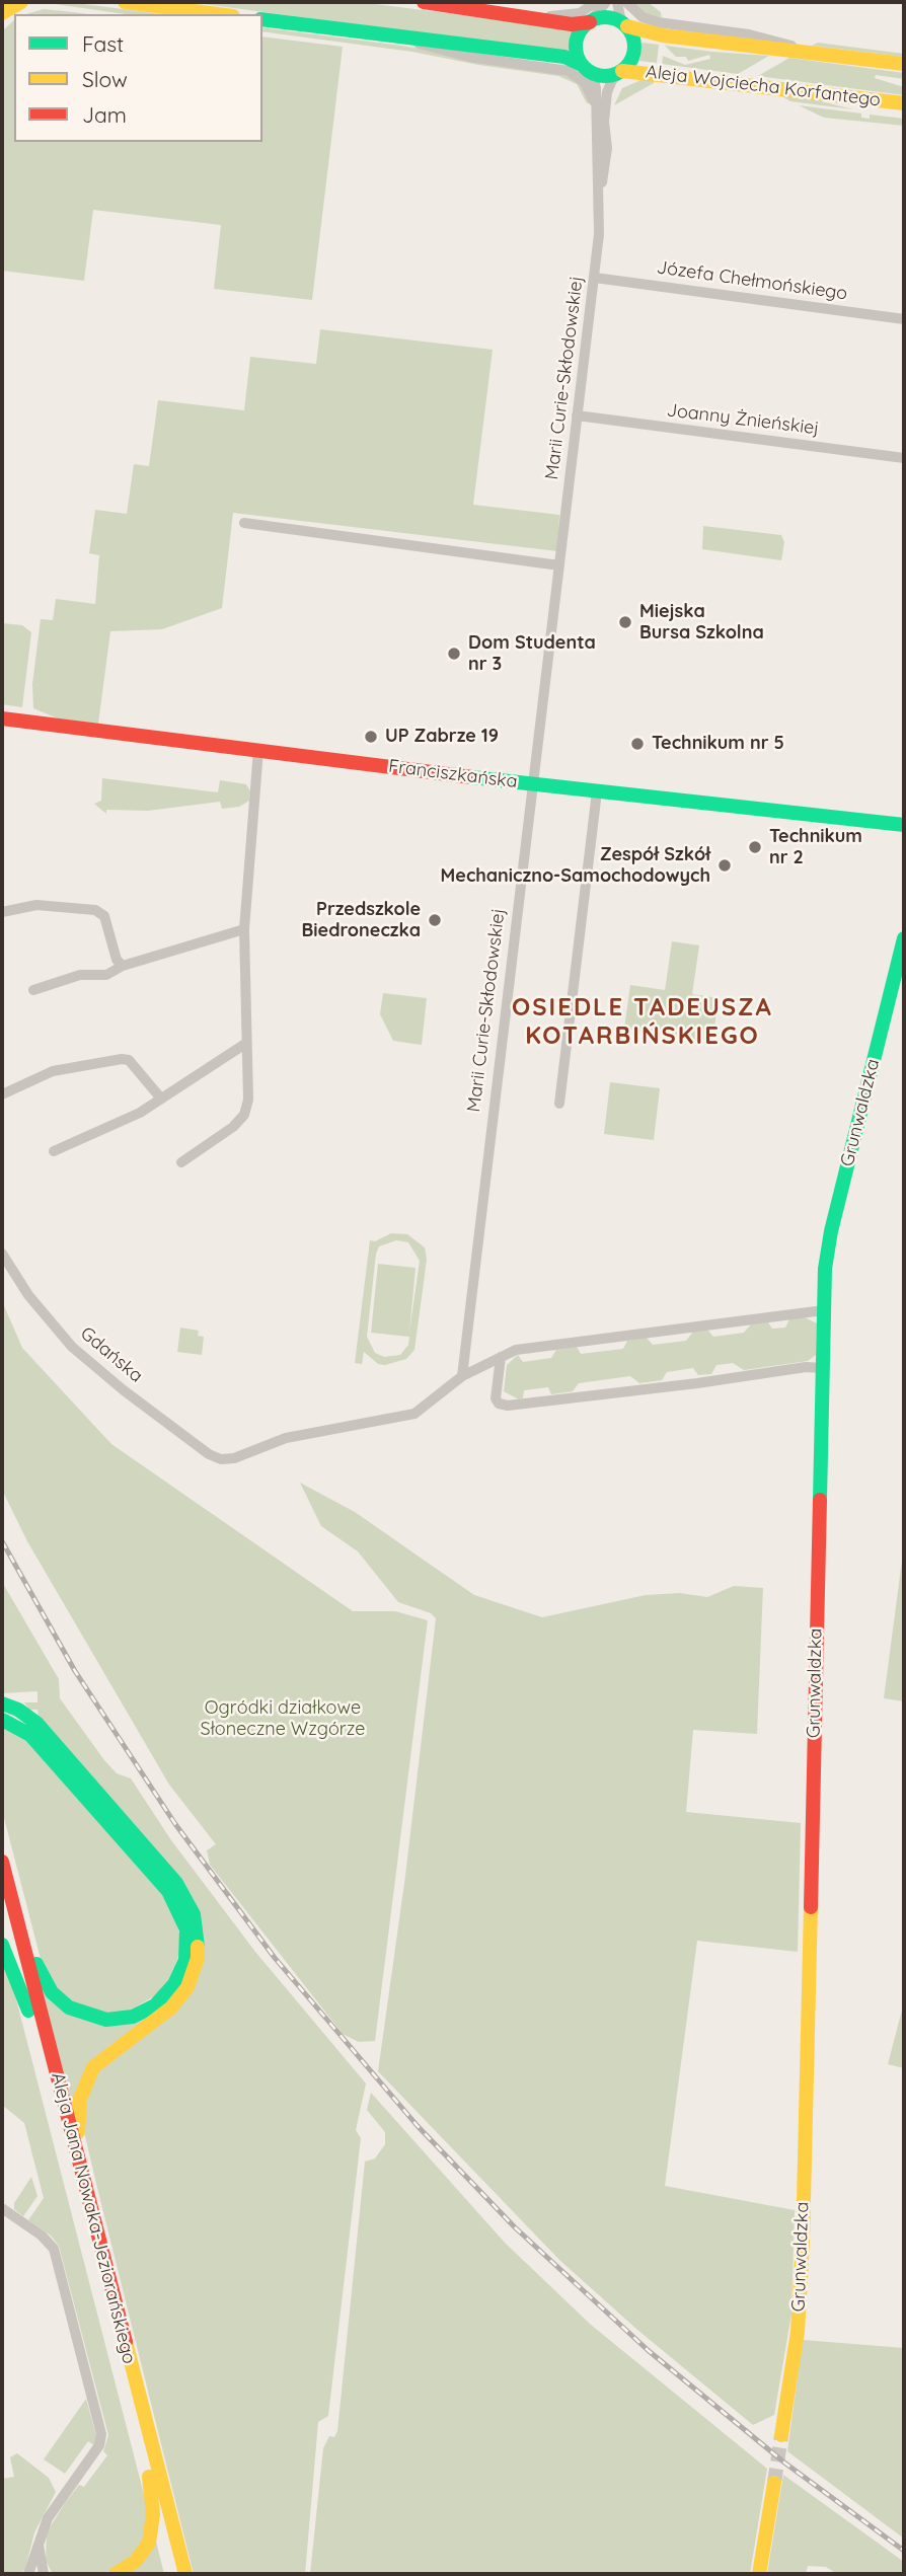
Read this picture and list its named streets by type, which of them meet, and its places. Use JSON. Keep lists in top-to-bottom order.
{
  "streets": {
    "main road": [
      "Aleja Wojciecha Korfantego",
      "Franciszkańska",
      "Grunwaldzka",
      "Aleja Jana Nowaka-Jeziorańskiego"
    ],
    "street": [
      "Józefa Chełmońskiego",
      "Marii Curie-Skłodowskiej",
      "Joanny Żnieńskiej",
      "Gdańska"
    ]
  },
  "crossings": [
    ["Aleja Wojciecha Korfantego", "Marii Curie-Skłodowskiej"],
    ["Józefa Chełmońskiego", "Marii Curie-Skłodowskiej"],
    ["Marii Curie-Skłodowskiej", "Joanny Żnieńskiej"],
    ["Marii Curie-Skłodowskiej", "Franciszkańska"],
    ["Marii Curie-Skłodowskiej", "Gdańska"]
  ],
  "districts": ["OSIEDLE TADEUSZA KOTARBIŃSKIEGO"],
  "parks": ["Ogródki działkowe Słoneczne Wzgórze"],
  "places": [
    "Miejska Bursa Szkolna",
    "Dom Studenta nr 3",
    "UP Zabrze 19",
    "Technikum nr 5",
    "Technikum nr 2",
    "Zespół Szkół Mechaniczno-Samochodowych",
    "Przedszkole Biedroneczka"
  ],
  "legend": ["Fast", "Slow", "Jam"]
}
